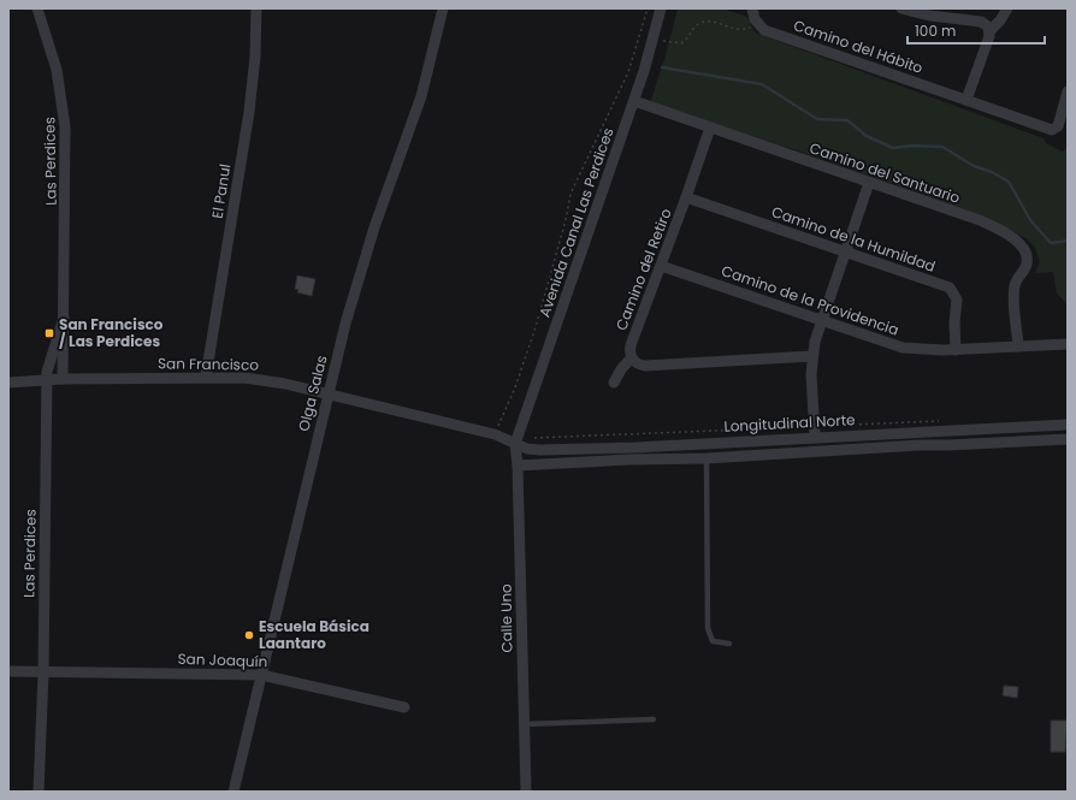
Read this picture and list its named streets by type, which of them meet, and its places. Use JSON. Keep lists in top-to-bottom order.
{
  "streets": {
    "street": [
      "Camino del Hábito",
      "Las Perdices",
      "Camino del Santuario",
      "El Panul",
      "Avenida Canal Las Perdices",
      "Camino de la Humildad",
      "Camino del Retiro",
      "Camino de la Providencia",
      "San Francisco",
      "Olga Salas",
      "Longitudinal Norte",
      "Calle Uno",
      "San Joaquín"
    ]
  },
  "crossings": [
    ["Las Perdices", "San Francisco"],
    ["Las Perdices", "San Joaquín"],
    ["Camino del Santuario", "Avenida Canal Las Perdices"],
    ["Camino del Santuario", "Camino del Retiro"],
    ["Camino del Santuario", "Camino de la Providencia"],
    ["El Panul", "San Francisco"],
    ["Avenida Canal Las Perdices", "San Francisco"],
    ["Avenida Canal Las Perdices", "Longitudinal Norte"],
    ["Avenida Canal Las Perdices", "Calle Uno"],
    ["Camino de la Humildad", "Camino del Retiro"],
    ["Camino de la Humildad", "Camino de la Providencia"],
    ["Camino del Retiro", "Camino de la Providencia"],
    ["San Francisco", "Olga Salas"],
    ["San Francisco", "Longitudinal Norte"],
    ["San Francisco", "Calle Uno"],
    ["Olga Salas", "San Joaquín"],
    ["Longitudinal Norte", "Calle Uno"]
  ],
  "places": {
    "transit": ["San Francisco / Las Perdices"],
    "other": ["Escuela Básica Laantaro"]
  },
  "scale_bar": "100 m"
}
